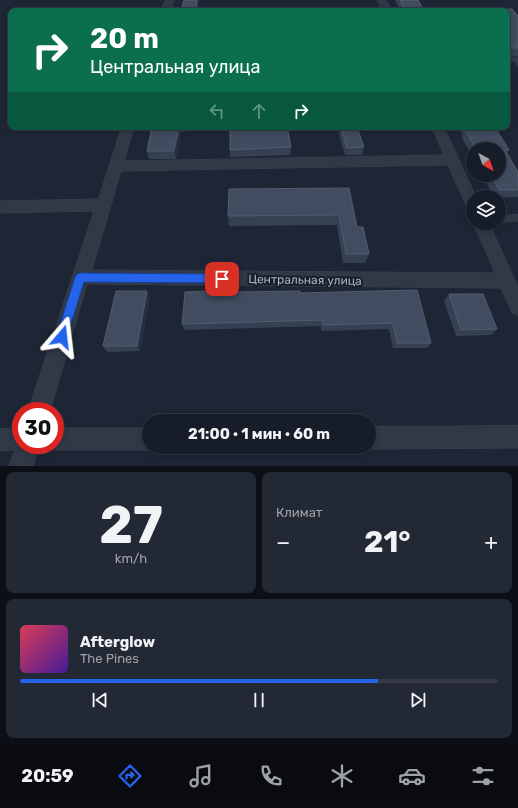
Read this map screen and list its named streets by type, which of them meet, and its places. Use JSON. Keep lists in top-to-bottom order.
{
  "streets": {
    "street": ["Центральная улица"]
  },
  "north": "bottom right",
  "page": {
    "turn": ["20 m", "Центральная улица"],
    "limit": "30",
    "trip": "21:00 · 1 мин · 60 m",
    "tile": [
      ["27", "km/h"],
      "Климат"
    ],
    "heat": ["−", "21°", "+"],
    "song": ["Afterglow", "The Pines"],
    "tabs": "20:59"
  }
}
